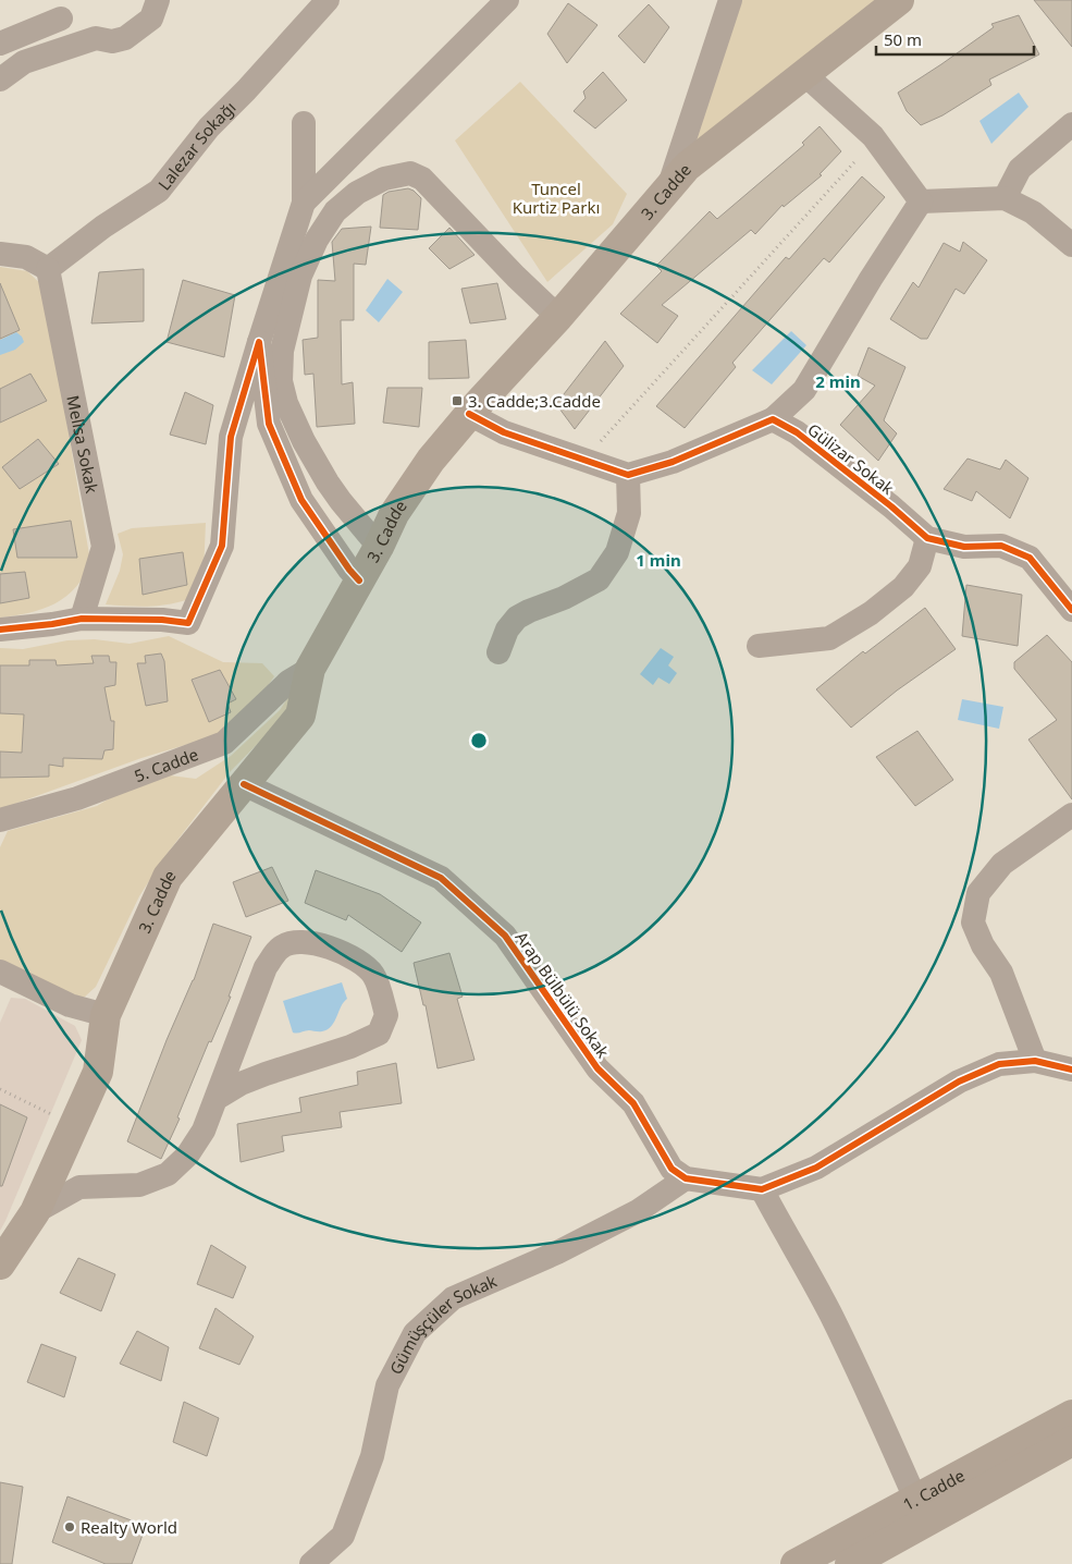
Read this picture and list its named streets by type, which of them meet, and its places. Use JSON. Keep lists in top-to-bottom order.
{
  "streets": {
    "main road": ["3. Cadde", "1. Cadde"],
    "street": [
      "Lalezar Sokağı",
      "Melisa Sokak",
      "Gülizar Sokak",
      "5. Cadde",
      "Arap Bülbülü Sokak",
      "Gümüşçüler Sokak"
    ]
  },
  "crossings": [
    ["Lalezar Sokağı", "Melisa Sokak"],
    ["3. Cadde", "5. Cadde"],
    ["3. Cadde", "Arap Bülbülü Sokak"],
    ["Arap Bülbülü Sokak", "Gümüşçüler Sokak"]
  ],
  "parks": ["Tuncel Kurtiz Parkı"],
  "places": {
    "transit": ["3. Cadde;3.Cadde"],
    "other": ["Realty World"]
  },
  "scale_bar": "50 m",
  "rings": ["2 min", "1 min"]
}
